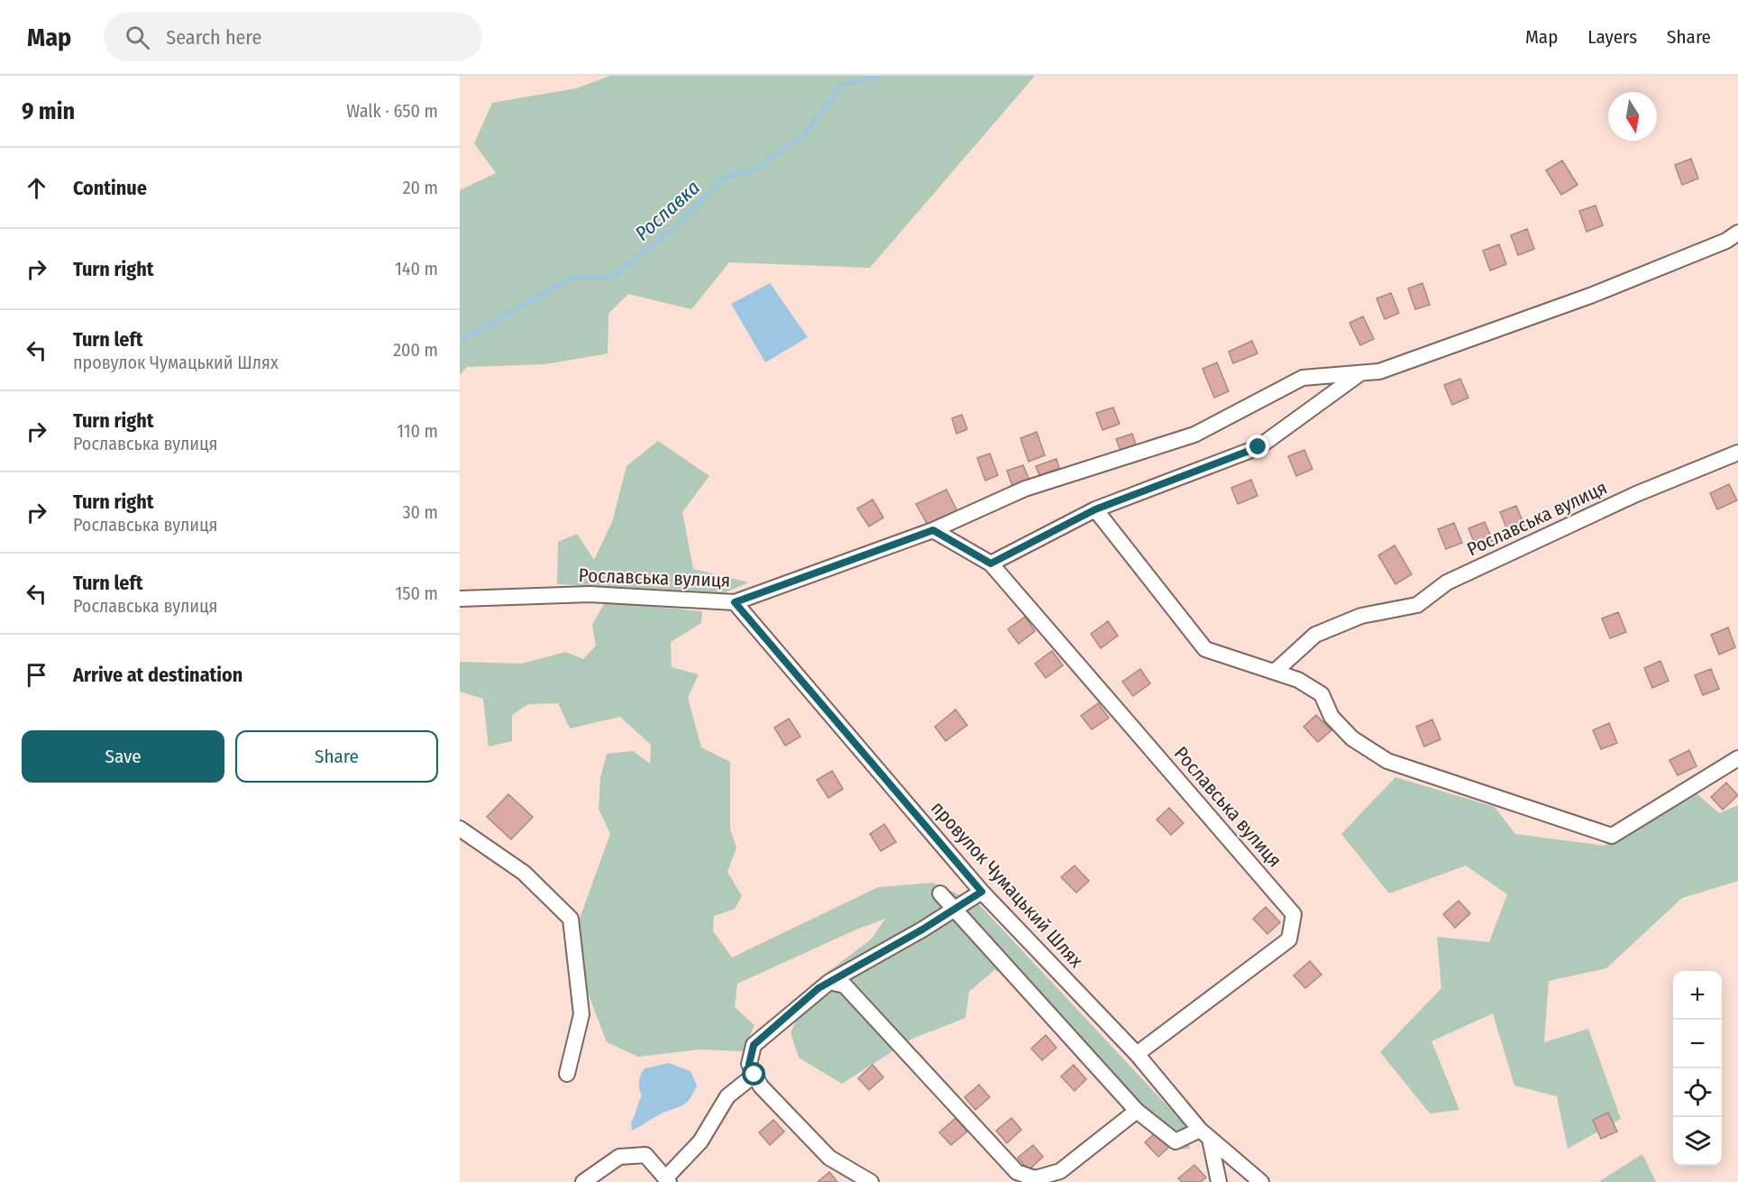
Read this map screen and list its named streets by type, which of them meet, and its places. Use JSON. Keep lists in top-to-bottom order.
{
  "streets": {
    "street": ["Рославська вулиця", "провулок Чумацький Шлях"]
  },
  "crossings": [
    ["Рославська вулиця", "провулок Чумацький Шлях"]
  ],
  "water": ["Рославка"],
  "north": "bottom",
  "page": {
    "header": "Map",
    "search": "Search here",
    "nav": ["Map", "Layers", "Share"],
    "heading": ["9 min", "Walk · 650 m"],
    "list": [
      ["Continue", "20 m"],
      ["Turn right", "140 m"],
      ["Turn left", "провулок Чумацький Шлях", "200 m"],
      ["Turn right", "Рославська вулиця", "110 m"],
      ["Turn right", "Рославська вулиця", "30 m"],
      ["Turn left", "Рославська вулиця", "150 m"],
      "Arrive at destination"
    ],
    "buttons": ["Save", "Share"],
    "map_buttons": ["+", "−"]
  }
}
